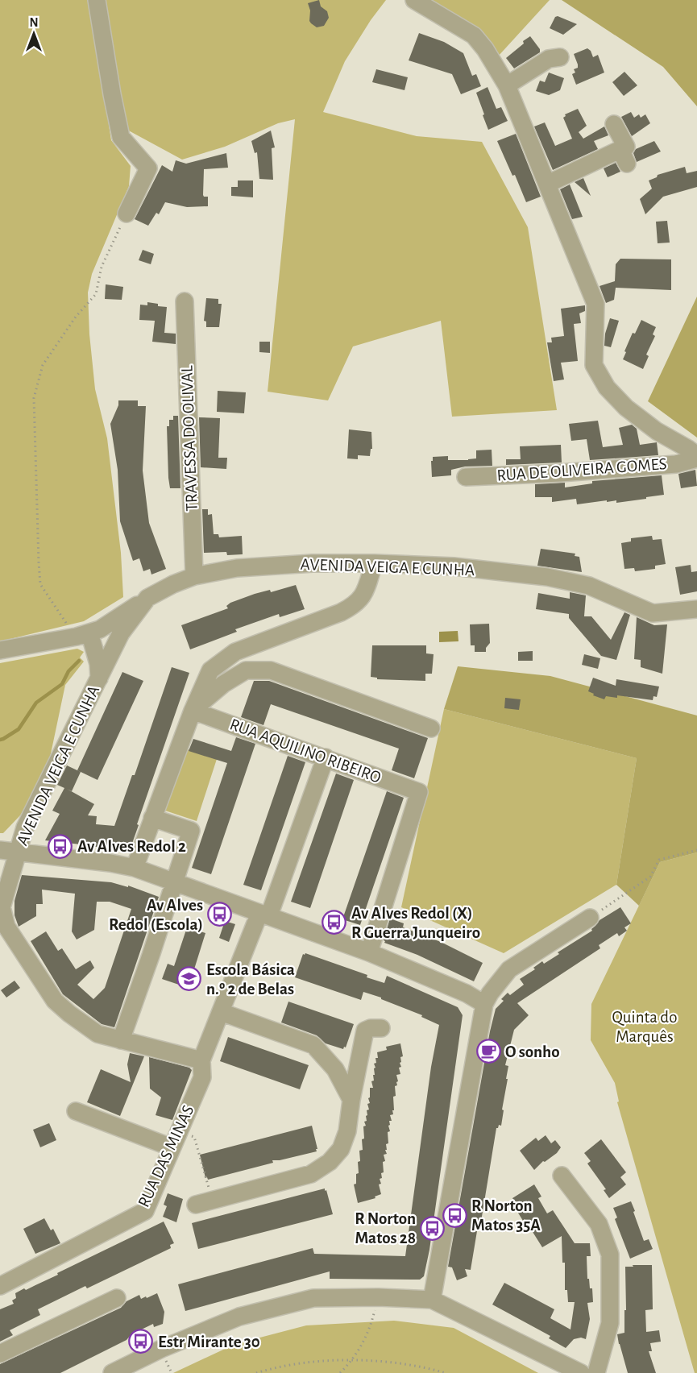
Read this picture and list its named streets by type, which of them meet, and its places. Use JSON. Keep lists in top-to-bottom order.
{
  "streets": {
    "street": [
      "TRAVESSA DO OLIVAL",
      "RUA DE OLIVEIRA GOMES",
      "AVENIDA VEIGA E CUNHA",
      "RUA AQUILINO RIBEIRO",
      "RUA DAS MINAS"
    ]
  },
  "crossings": [
    ["TRAVESSA DO OLIVAL", "AVENIDA VEIGA E CUNHA"],
    ["RUA AQUILINO RIBEIRO", "RUA DAS MINAS"]
  ],
  "parks": ["Quinta do Marquês"],
  "places": {
    "bus stop": [
      "Av Alves Redol 2",
      "Av Alves Redol (Escola)",
      "Av Alves Redol (X) R Guerra Junqueiro",
      "R Norton Matos 35A",
      "R Norton Matos 28",
      "Estr Mirante 30"
    ],
    "school or university": ["Escola Básica n.º 2 de Belas"],
    "cafe": ["O sonho"]
  },
  "north": "top"
}
